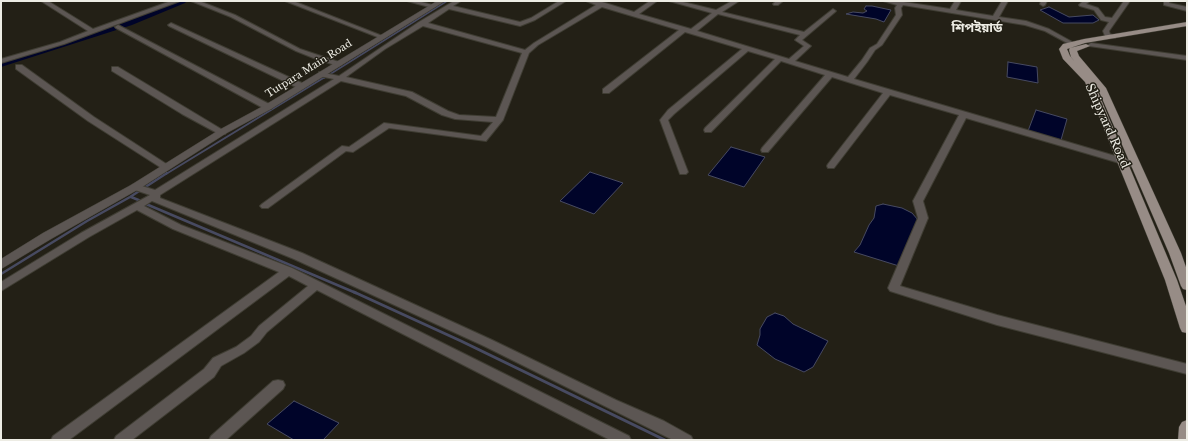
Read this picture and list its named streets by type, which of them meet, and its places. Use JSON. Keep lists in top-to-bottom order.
{
  "streets": {
    "main road": ["Shipyard Road"],
    "street": ["Tutpara Main Road"]
  },
  "districts": ["শিপইয়ার্ড"]
}
